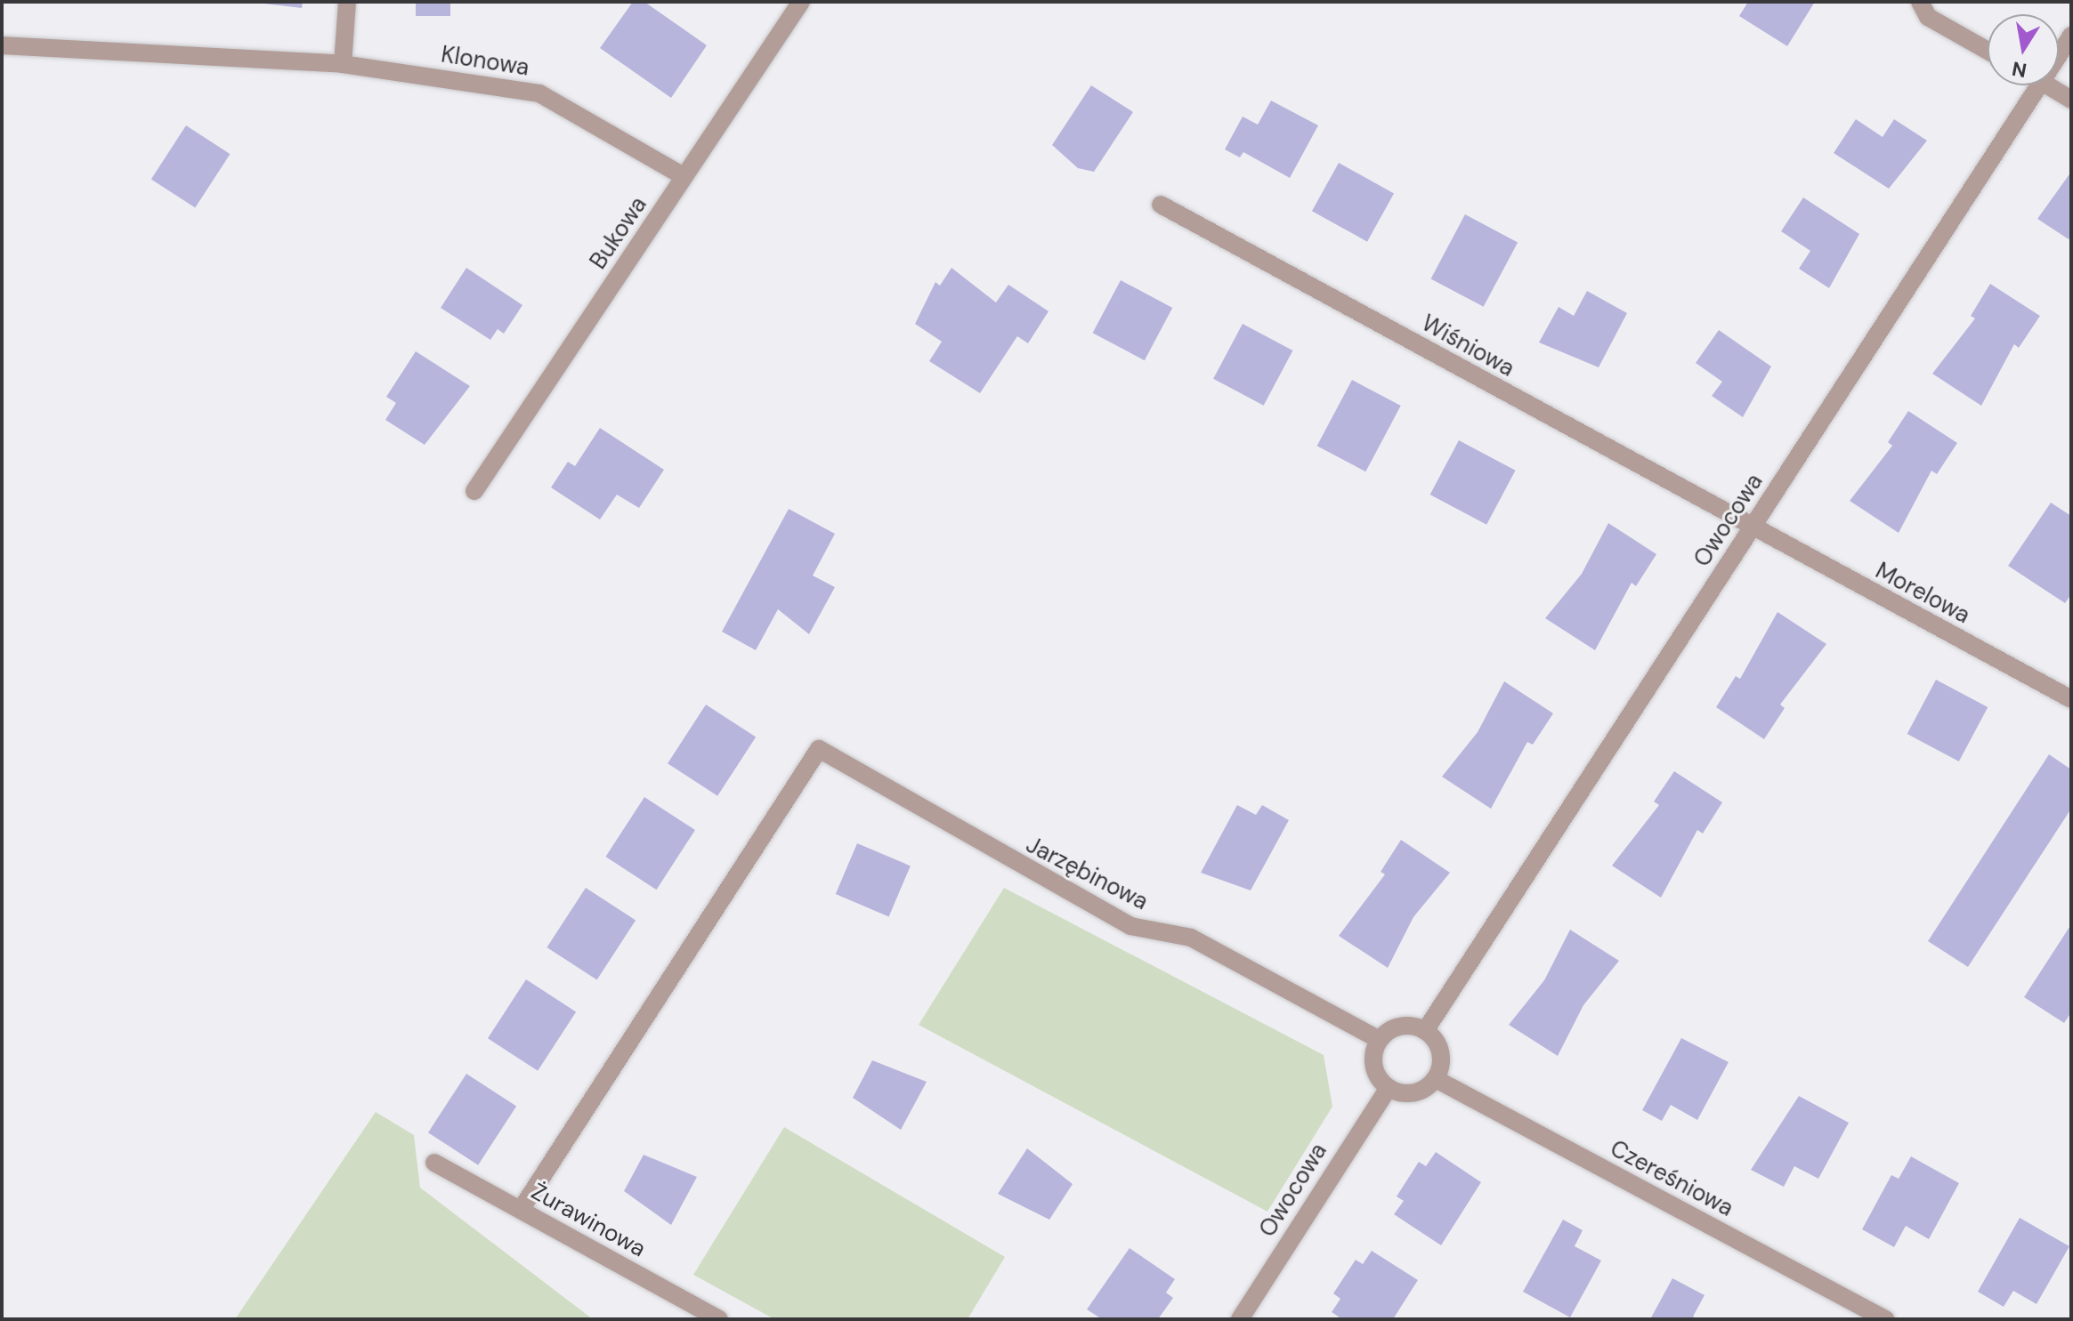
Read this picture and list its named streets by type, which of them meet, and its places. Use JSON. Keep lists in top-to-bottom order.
{
  "streets": {
    "street": [
      "Klonowa",
      "Bukowa",
      "Wiśniowa",
      "Owocowa",
      "Morelowa",
      "Jarzębinowa",
      "Czereśniowa",
      "Żurawinowa"
    ]
  },
  "crossings": [
    ["Klonowa", "Bukowa"],
    ["Wiśniowa", "Owocowa"],
    ["Wiśniowa", "Morelowa"],
    ["Owocowa", "Morelowa"],
    ["Owocowa", "Jarzębinowa"],
    ["Owocowa", "Czereśniowa"],
    ["Jarzębinowa", "Czereśniowa"],
    ["Jarzębinowa", "Żurawinowa"]
  ],
  "north": "bottom"
}
